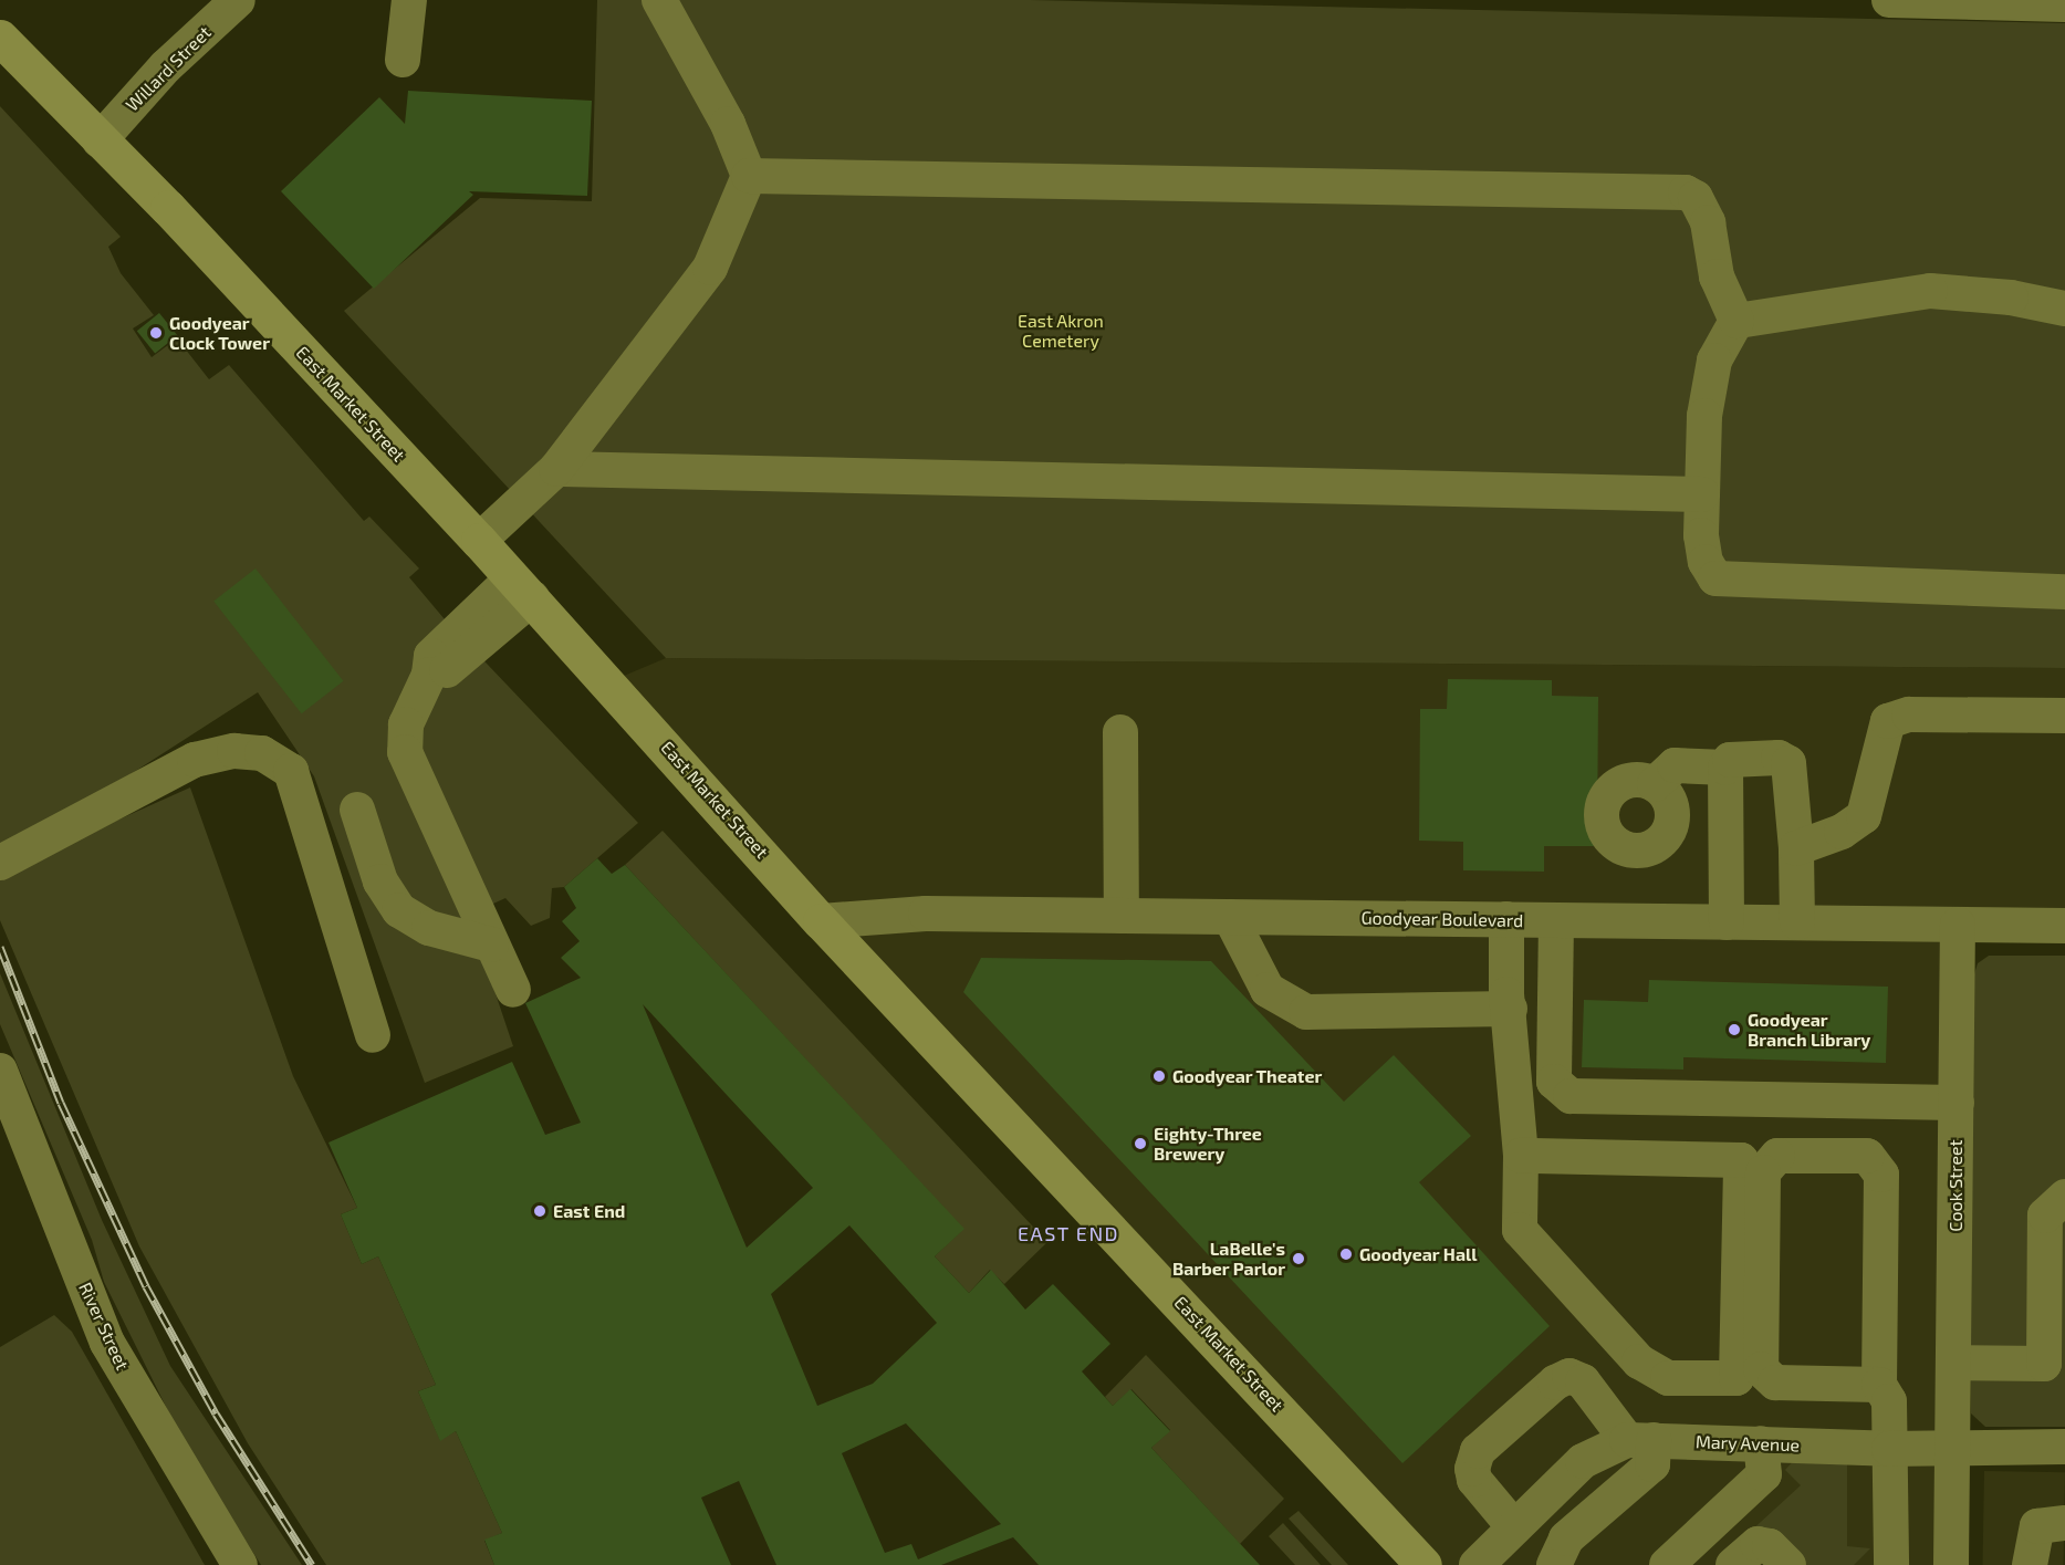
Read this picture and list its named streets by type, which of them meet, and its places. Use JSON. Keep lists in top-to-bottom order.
{
  "streets": {
    "main road": ["East Market Street"],
    "street": [
      "Willard Street",
      "Goodyear Boulevard",
      "Cook Street",
      "River Street",
      "Mary Avenue"
    ]
  },
  "crossings": [
    ["Willard Street", "East Market Street"],
    ["East Market Street", "Goodyear Boulevard"],
    ["Goodyear Boulevard", "Cook Street"],
    ["Cook Street", "Mary Avenue"]
  ],
  "districts": ["EAST END"],
  "parks": ["East Akron Cemetery"],
  "places": [
    "Goodyear Clock Tower",
    "Goodyear Branch Library",
    "Goodyear Theater",
    "Eighty-Three Brewery",
    "East End",
    "Goodyear Hall",
    "LaBelle's Barber Parlor"
  ]
}
